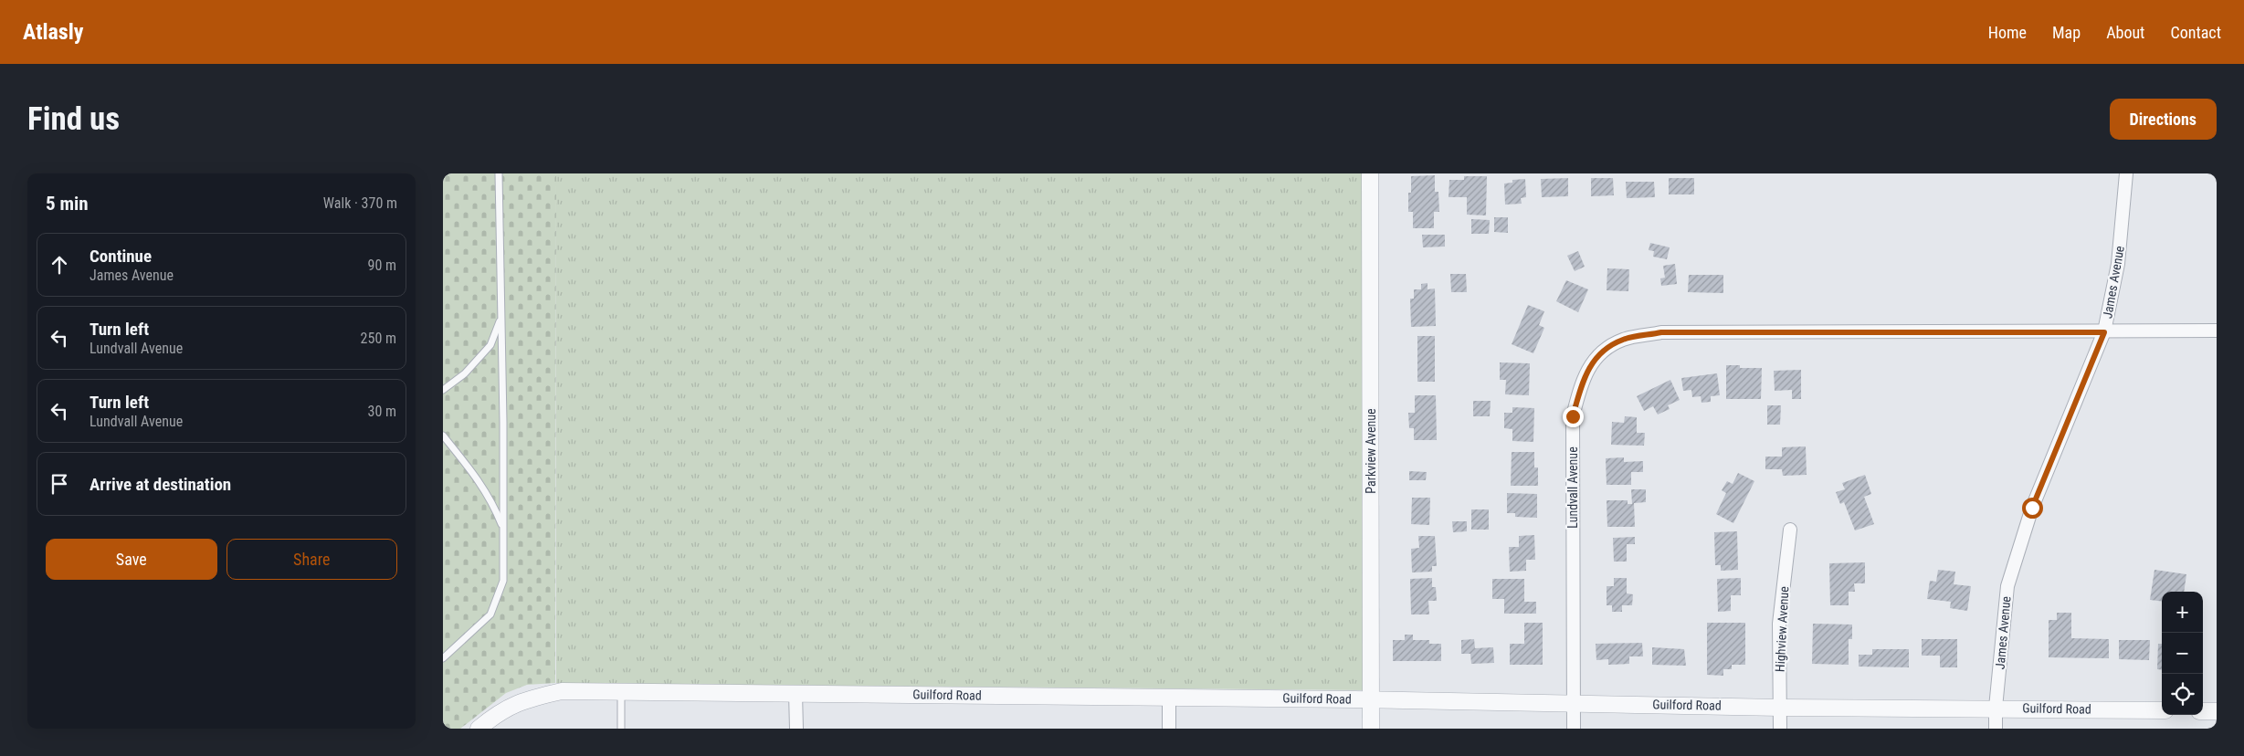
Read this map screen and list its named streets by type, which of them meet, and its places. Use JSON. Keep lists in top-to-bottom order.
{
  "streets": {
    "street": [
      "James Avenue",
      "Parkview Avenue",
      "Lundvall Avenue",
      "Highview Avenue",
      "Guilford Road"
    ]
  },
  "crossings": [
    ["James Avenue", "Lundvall Avenue"],
    ["James Avenue", "Guilford Road"],
    ["Parkview Avenue", "Guilford Road"],
    ["Lundvall Avenue", "Guilford Road"],
    ["Highview Avenue", "Guilford Road"]
  ],
  "page": {
    "header": "Atlasly",
    "nav": [
      "Home",
      "Map",
      "About",
      "Contact"
    ],
    "buttons": [
      "Directions",
      ["Save", "Share"]
    ],
    "title": "Find us",
    "heading": ["5 min", "Walk · 370 m"],
    "list": [
      ["Continue", "James Avenue", "90 m"],
      ["Turn left", "Lundvall Avenue", "250 m"],
      ["Turn left", "Lundvall Avenue", "30 m"],
      "Arrive at destination"
    ],
    "map_buttons": ["+", "−"]
  }
}
